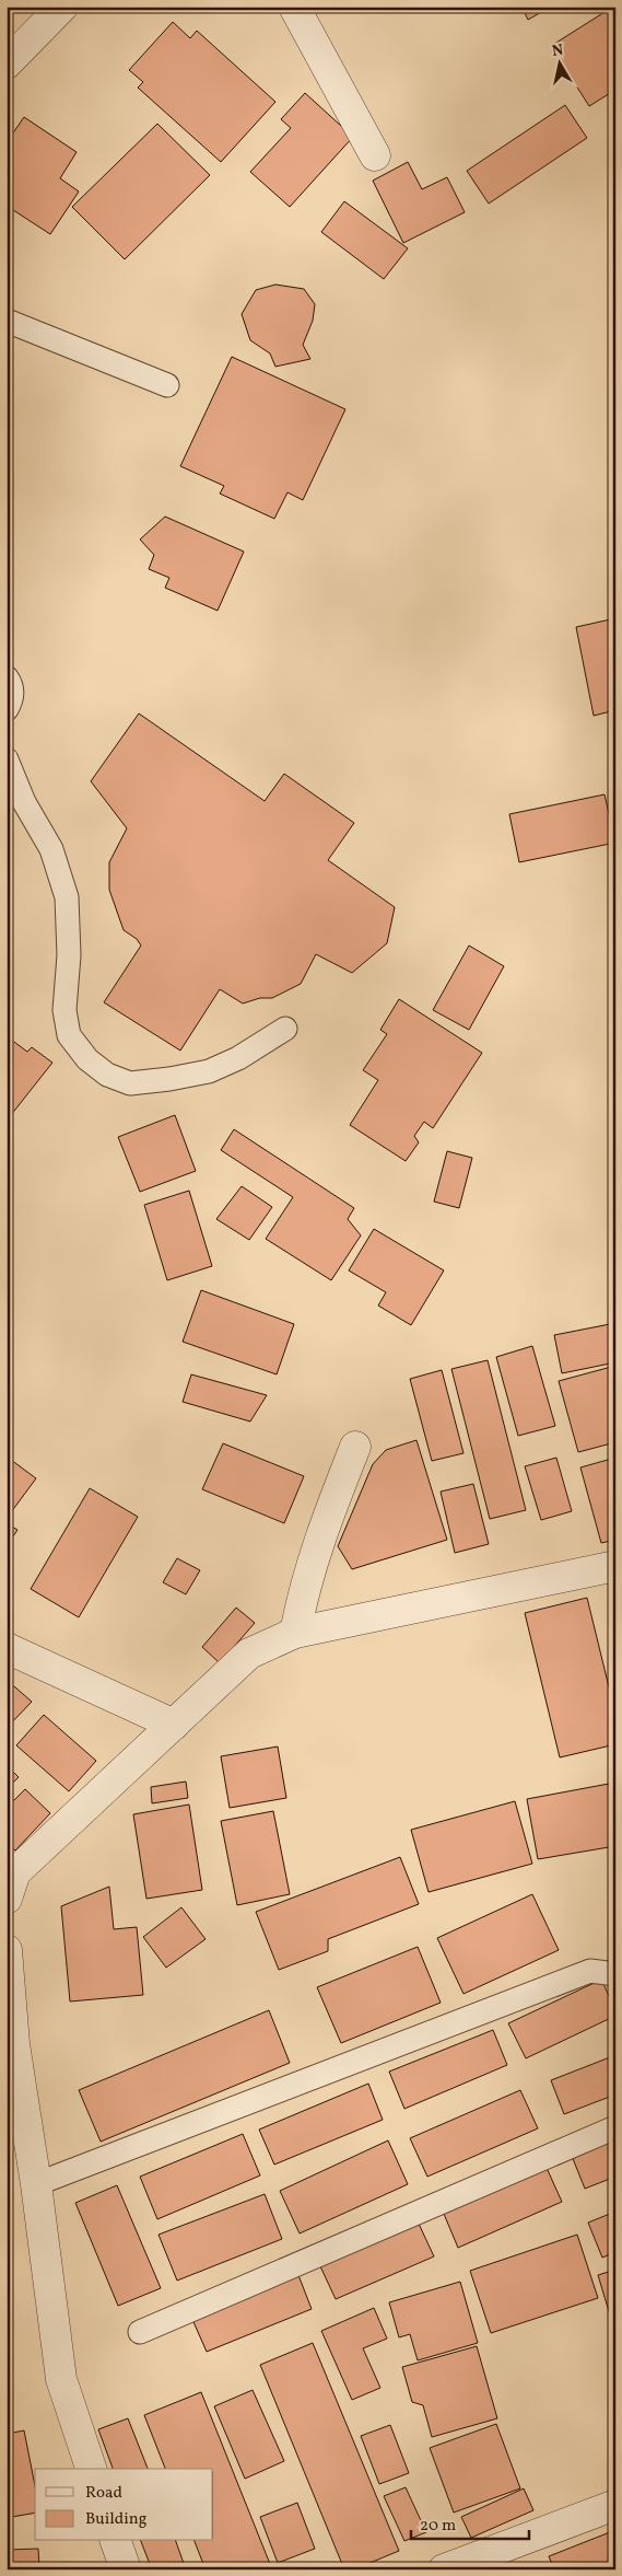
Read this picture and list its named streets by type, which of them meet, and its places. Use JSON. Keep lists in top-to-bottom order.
{
  "legend": ["Road", "Building"],
  "scale_bar": "20 m",
  "north": "top"
}
